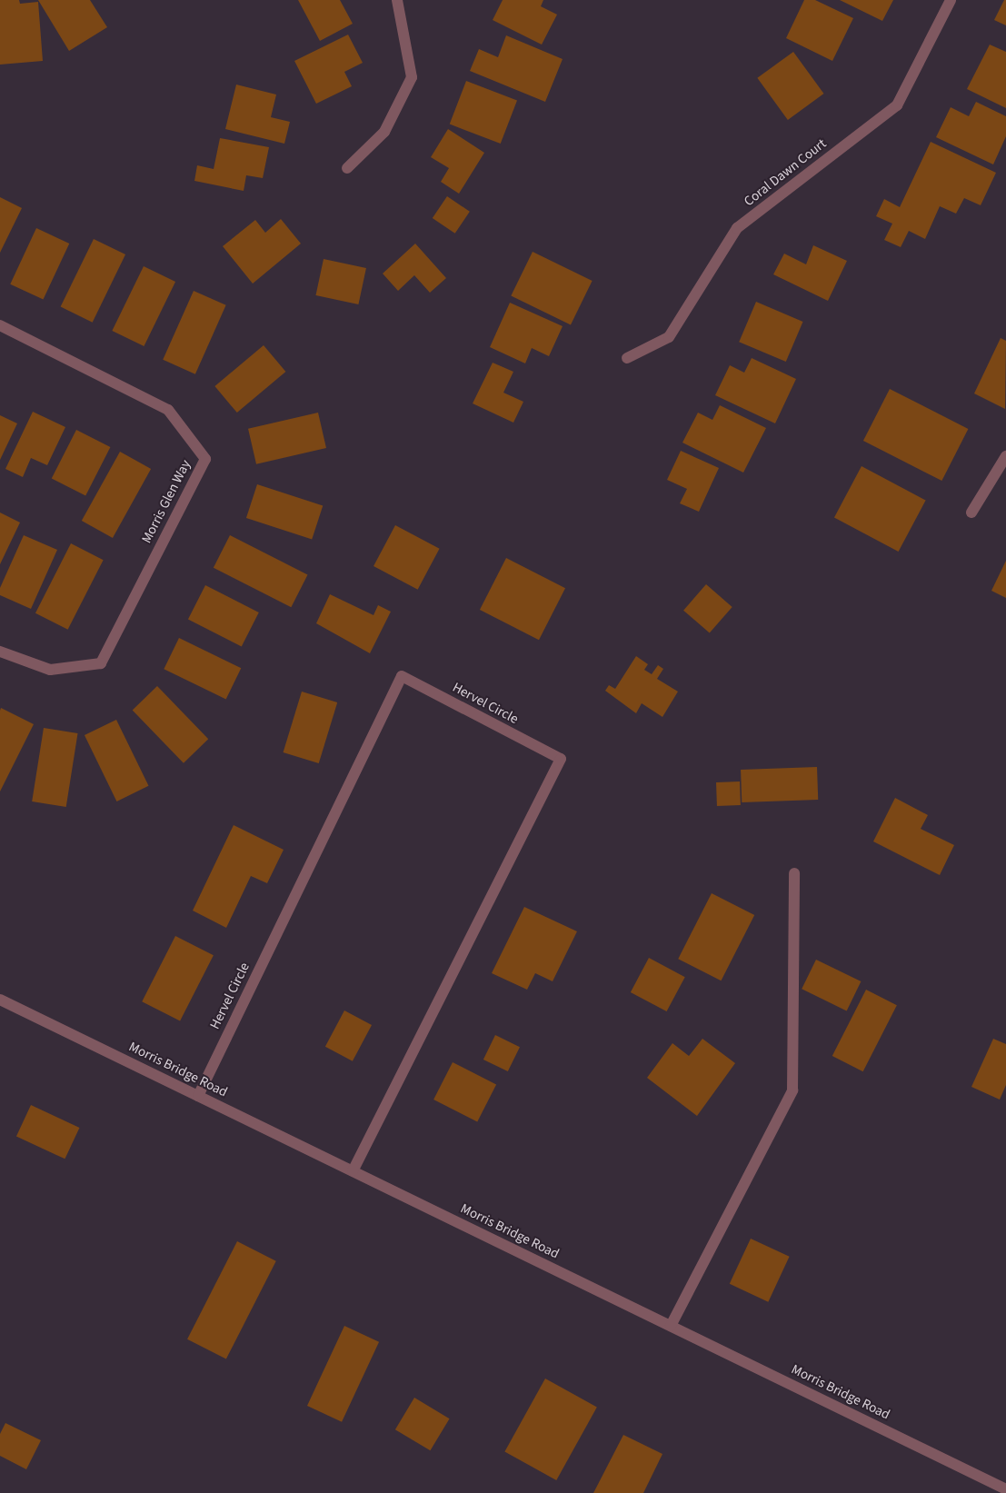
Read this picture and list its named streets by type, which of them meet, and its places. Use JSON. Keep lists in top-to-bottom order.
{
  "streets": {
    "street": [
      "Coral Dawn Court",
      "Morris Glen Way",
      "Hervel Circle",
      "Morris Bridge Road"
    ]
  },
  "crossings": [
    ["Hervel Circle", "Morris Bridge Road"]
  ]
}
